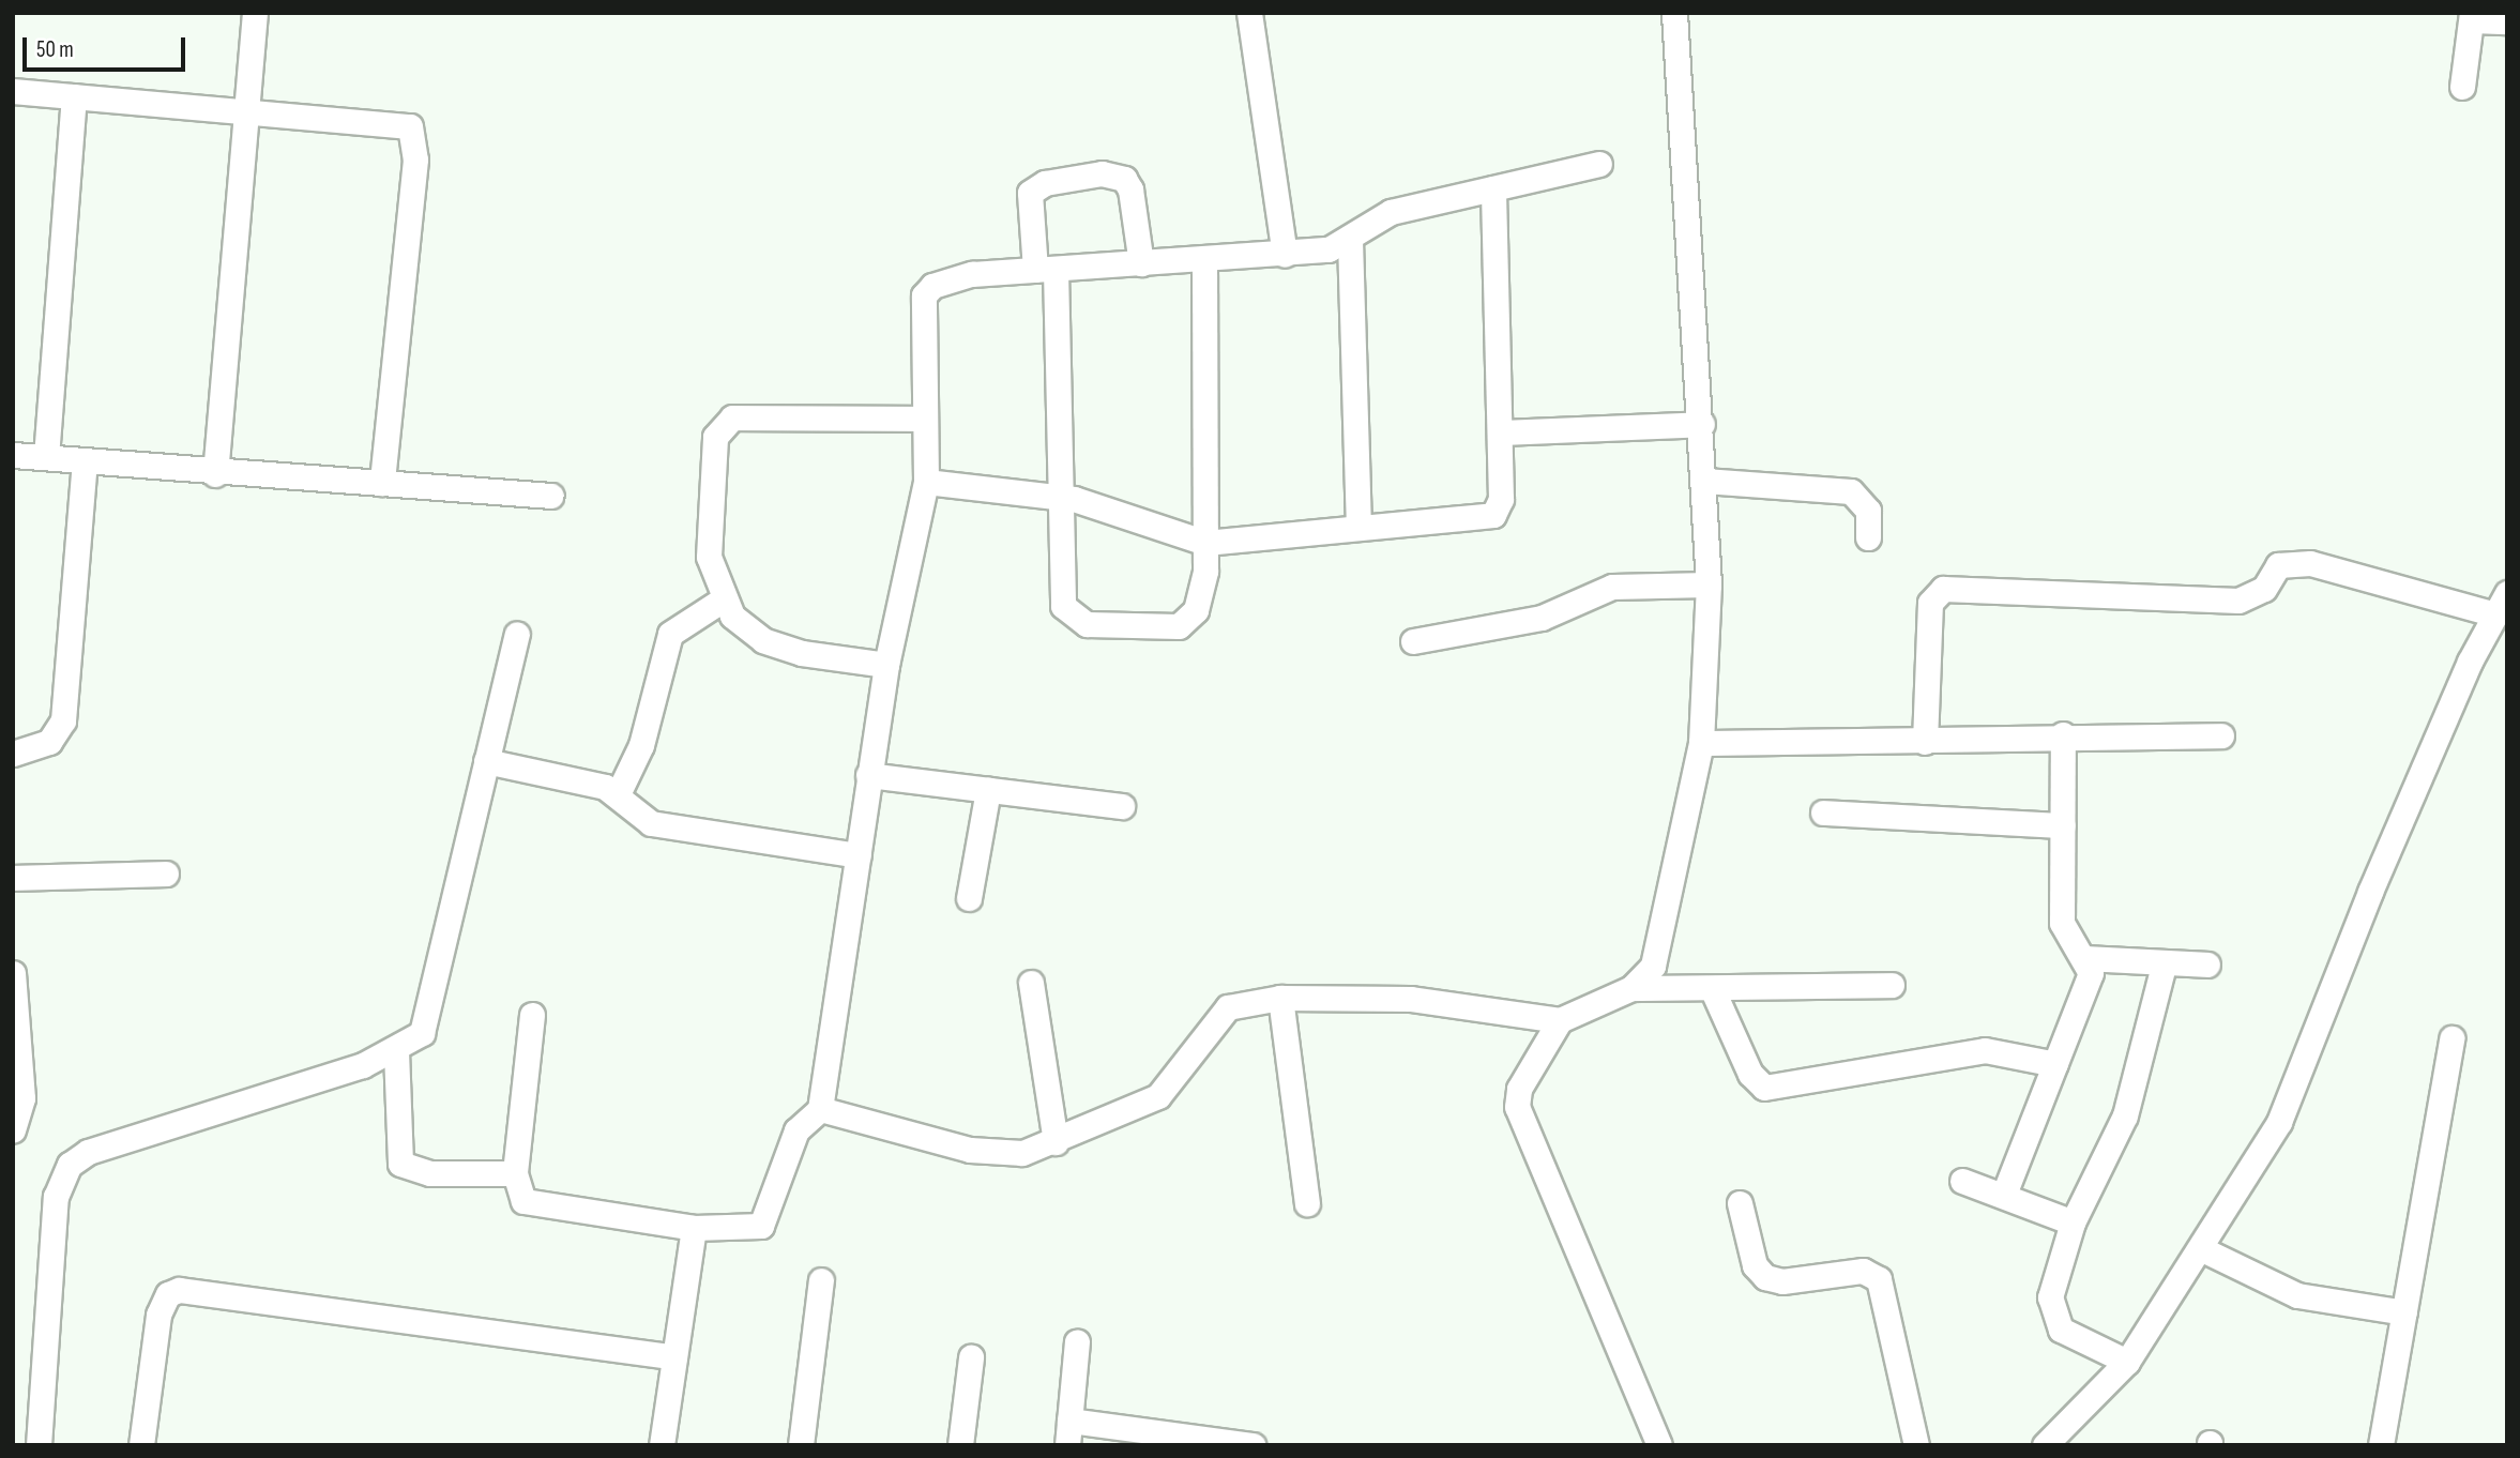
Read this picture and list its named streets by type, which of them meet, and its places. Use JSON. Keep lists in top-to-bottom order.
{
  "scale_bar": "50 m"
}
